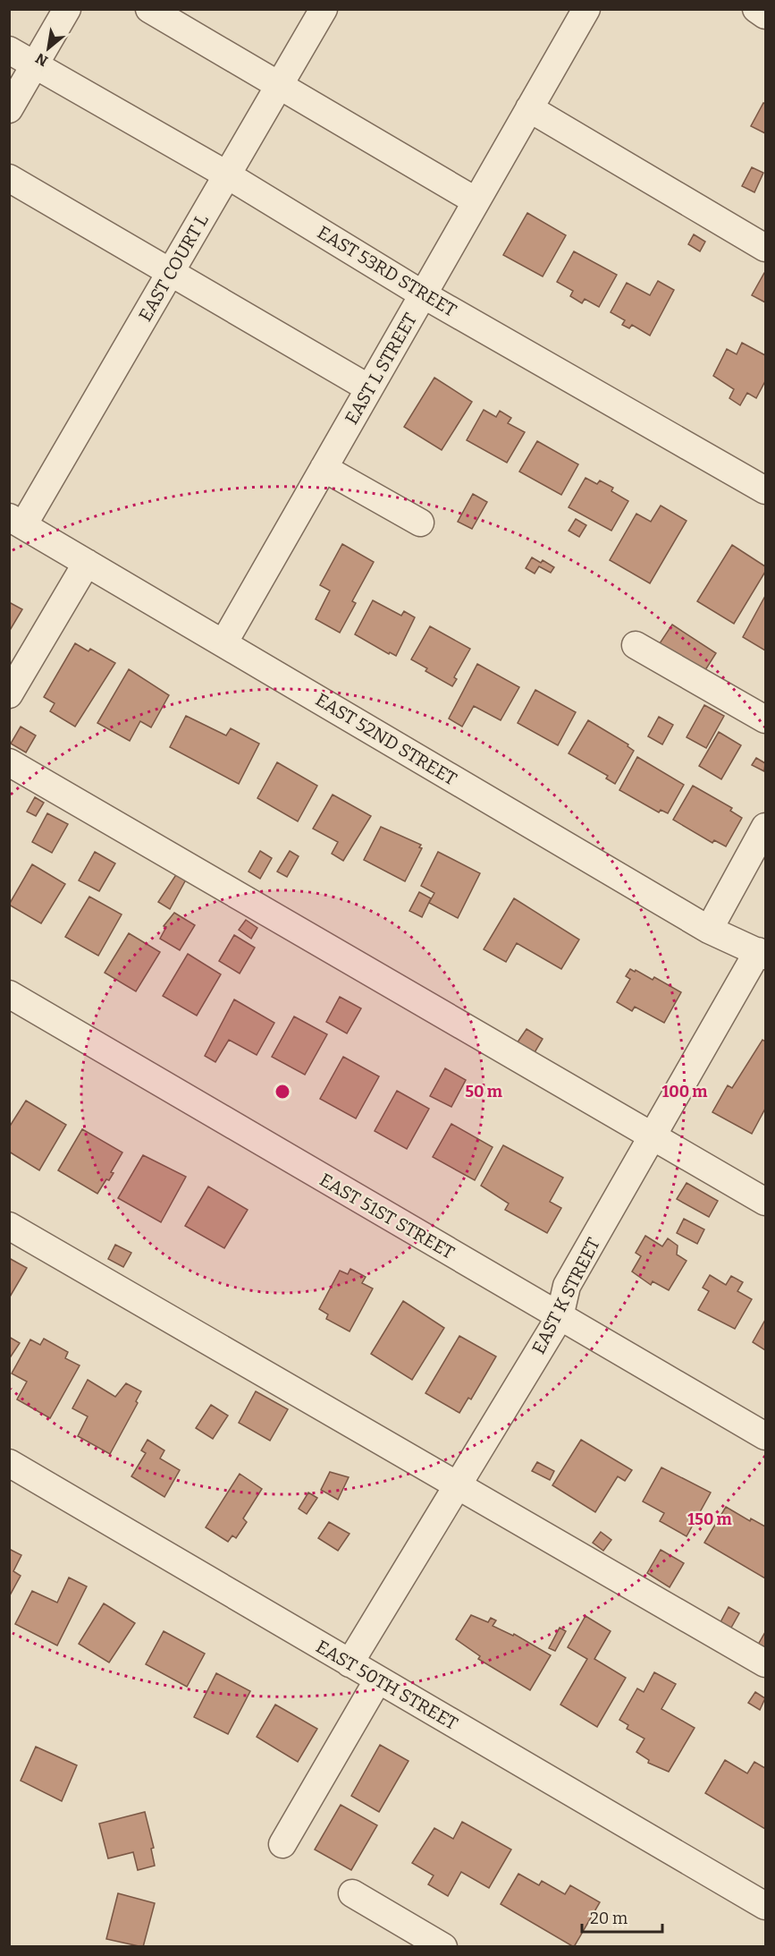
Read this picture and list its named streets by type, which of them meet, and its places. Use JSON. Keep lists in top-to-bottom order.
{
  "streets": {
    "street": [
      "EAST COURT L",
      "EAST 53RD STREET",
      "EAST L STREET",
      "EAST 52ND STREET",
      "EAST 51ST STREET",
      "EAST K STREET",
      "EAST 50TH STREET"
    ]
  },
  "crossings": [
    ["EAST COURT L", "EAST 53RD STREET"],
    ["EAST COURT L", "EAST 52ND STREET"],
    ["EAST 53RD STREET", "EAST L STREET"],
    ["EAST L STREET", "EAST 52ND STREET"],
    ["EAST 52ND STREET", "EAST K STREET"],
    ["EAST 51ST STREET", "EAST K STREET"],
    ["EAST K STREET", "EAST 50TH STREET"]
  ],
  "scale_bar": "20 m",
  "north": "bottom left",
  "rings": ["50 m", "100 m", "150 m"]
}
